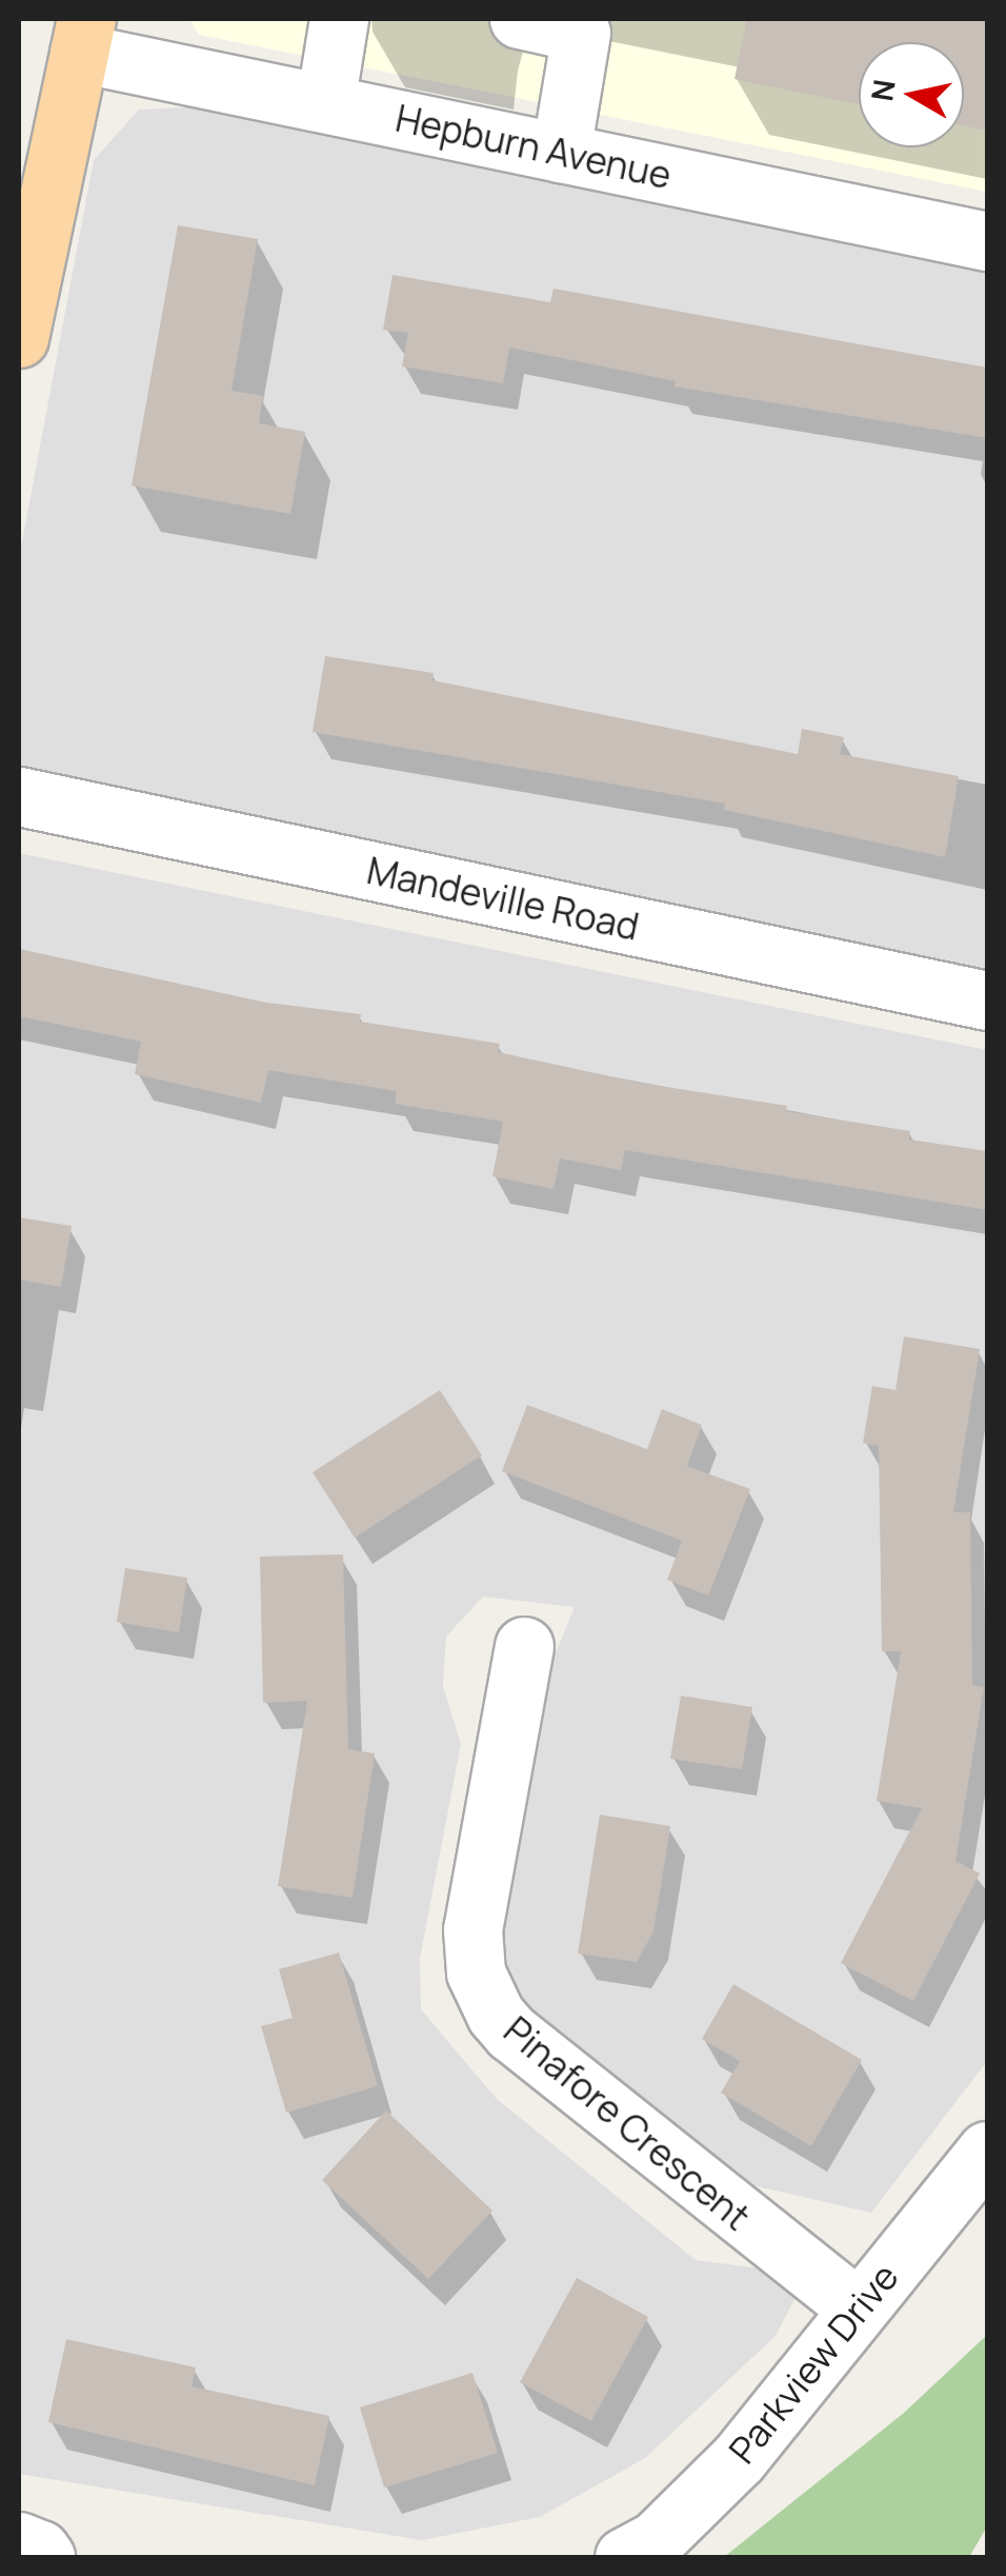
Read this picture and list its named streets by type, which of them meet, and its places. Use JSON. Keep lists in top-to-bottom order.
{
  "streets": {
    "street": [
      "Hepburn Avenue",
      "Mandeville Road",
      "Pinafore Crescent",
      "Parkview Drive"
    ]
  },
  "crossings": [
    ["Pinafore Crescent", "Parkview Drive"]
  ],
  "north": "left"
}
